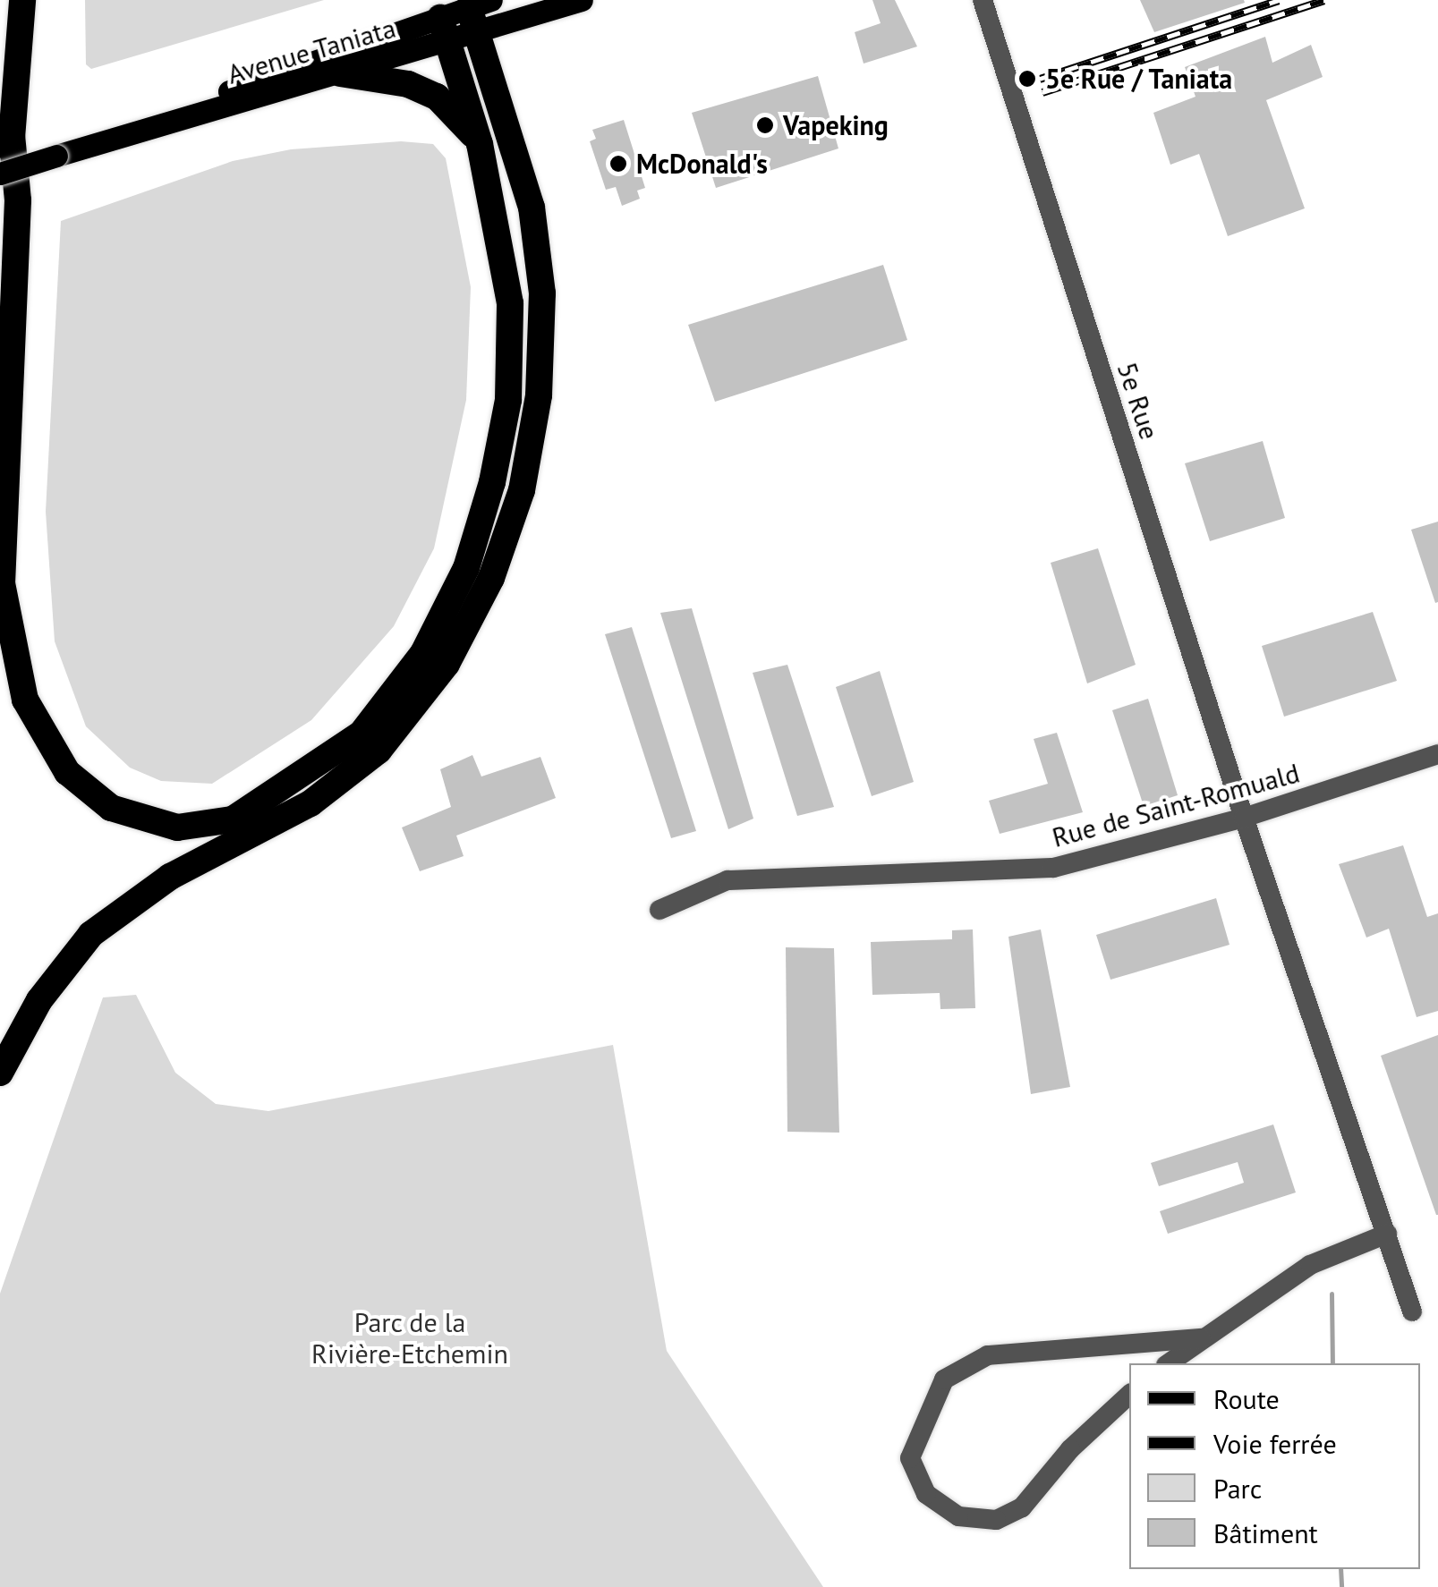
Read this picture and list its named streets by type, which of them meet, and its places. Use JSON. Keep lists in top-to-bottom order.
{
  "streets": {
    "main road": ["Avenue Taniata"],
    "street": ["5e Rue", "Rue de Saint-Romuald"]
  },
  "crossings": [
    ["5e Rue", "Rue de Saint-Romuald"]
  ],
  "parks": ["Parc de la Rivière-Etchemin"],
  "places": ["5e Rue / Taniata", "Vapeking", "McDonald's"],
  "legend": [
    "Route",
    "Voie ferrée",
    "Parc",
    "Bâtiment"
  ]
}
